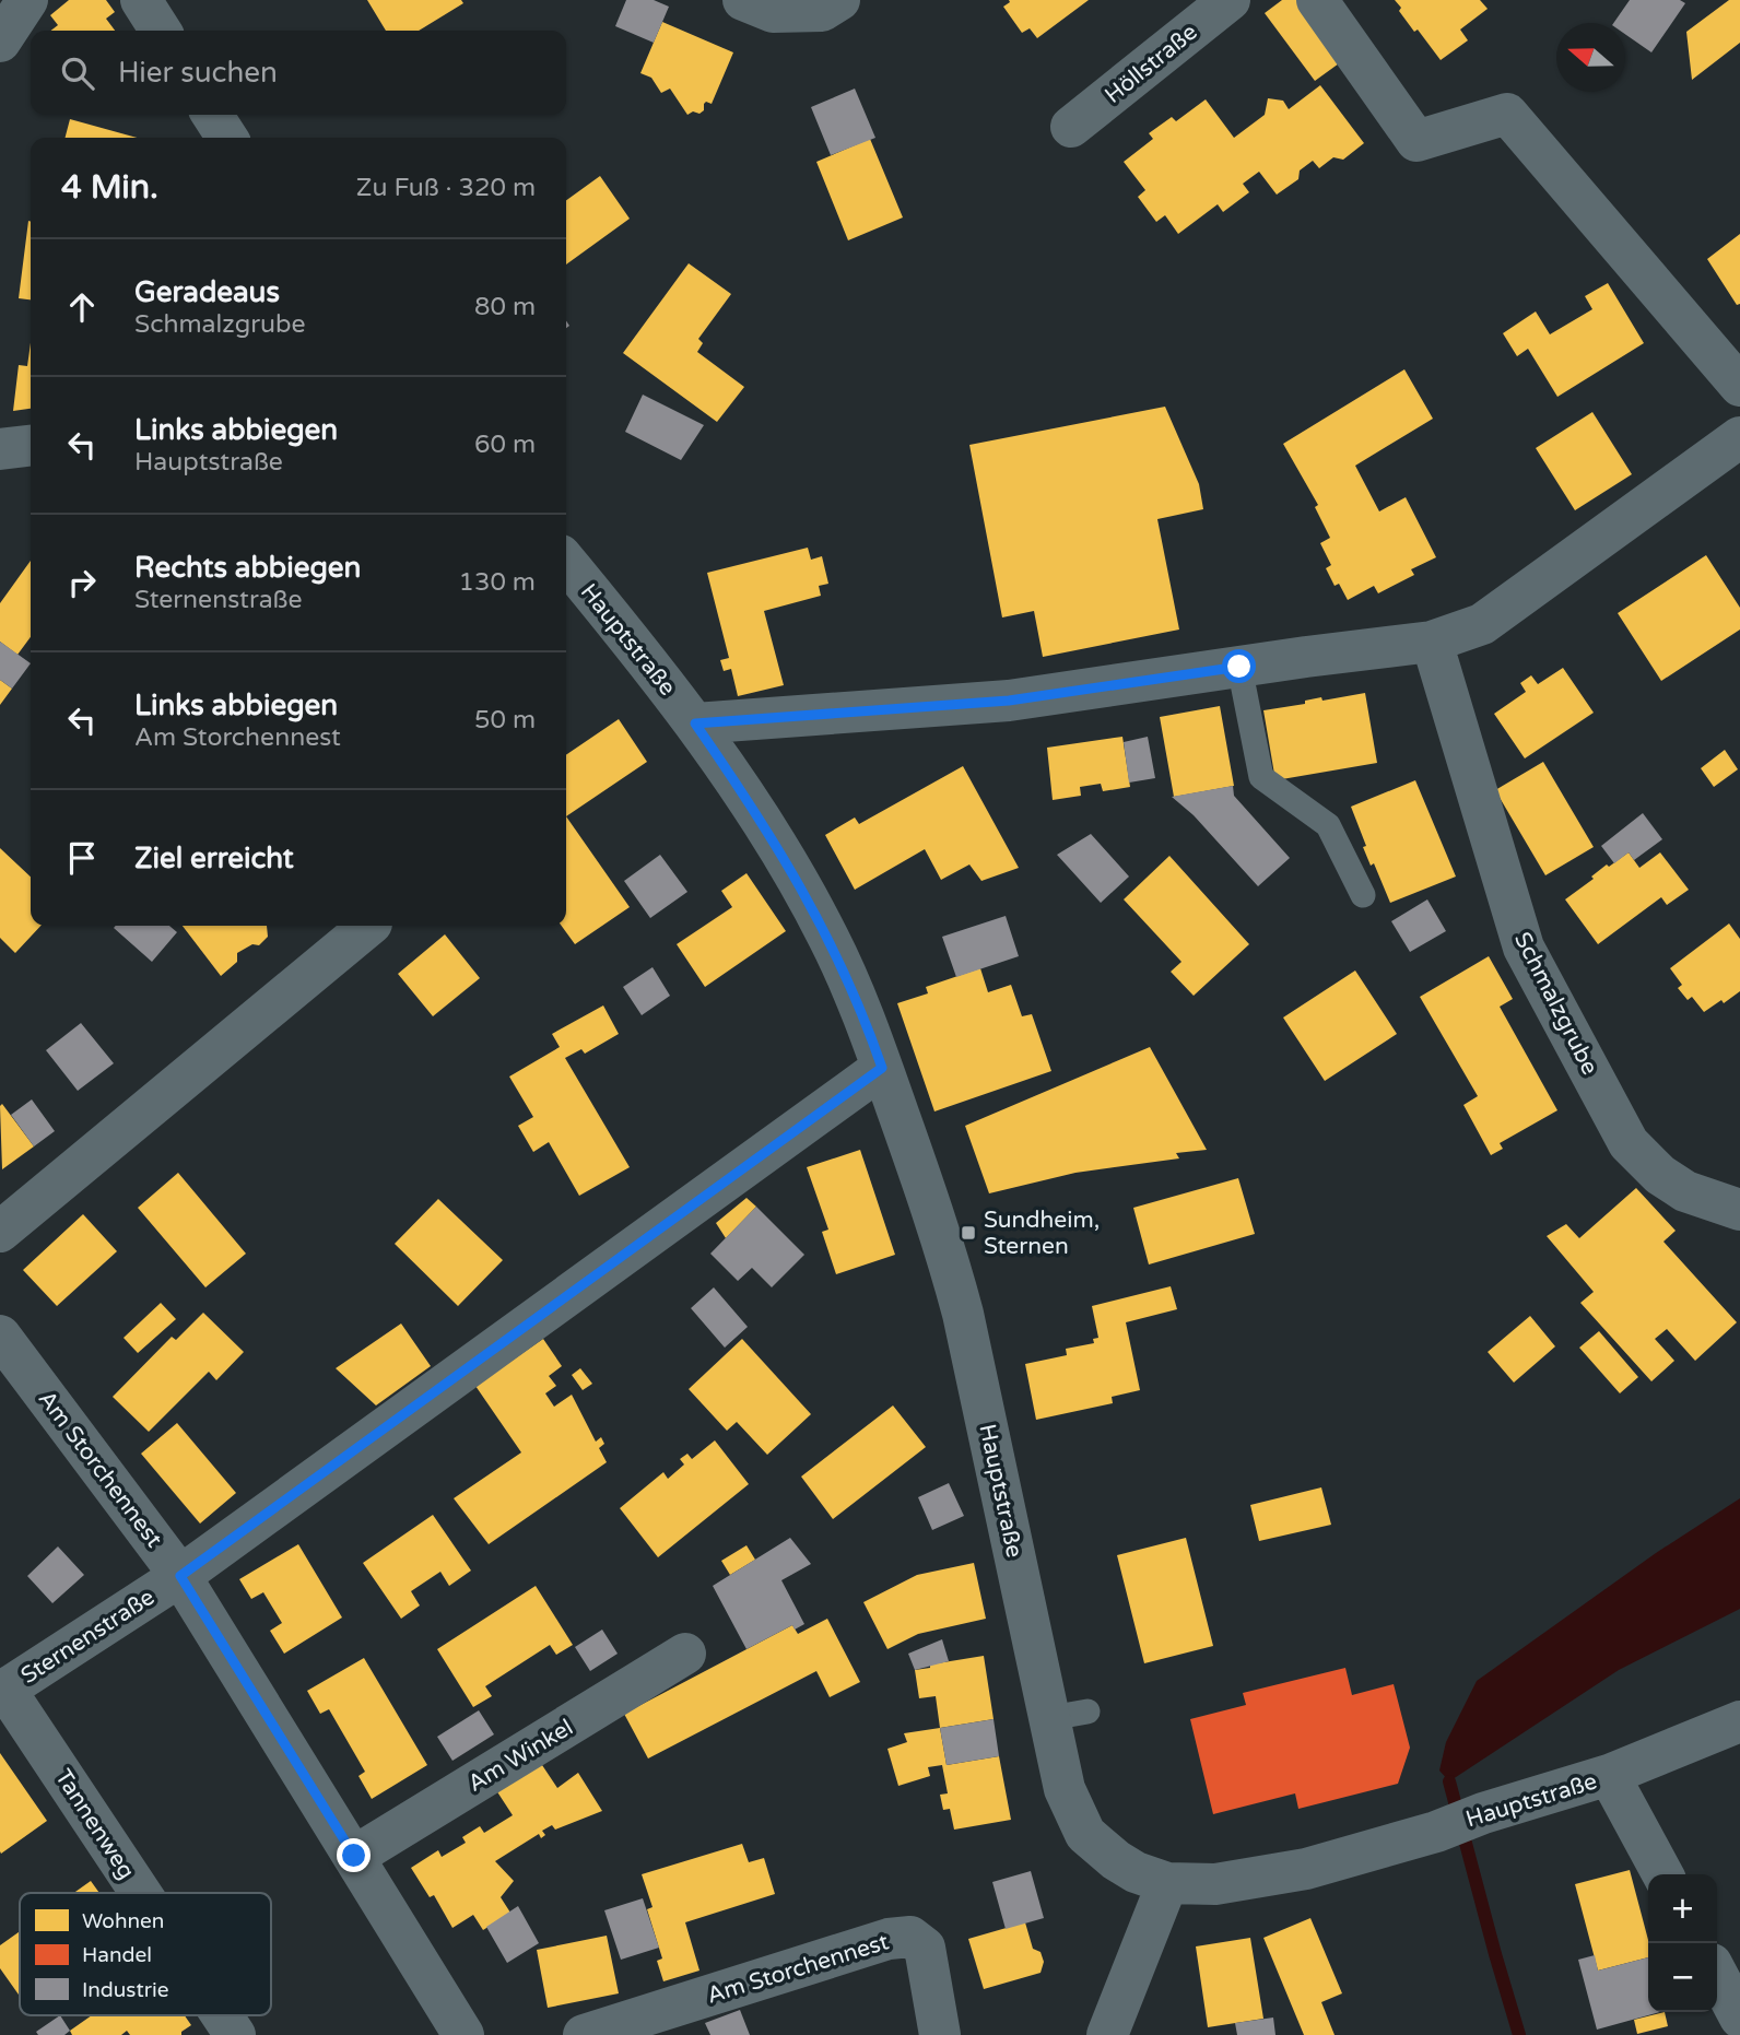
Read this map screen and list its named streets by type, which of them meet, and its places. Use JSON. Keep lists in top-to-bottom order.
{
  "streets": {
    "street": [
      "Höllstraße",
      "Hauptstraße",
      "Schmalzgrube",
      "Am Storchennest",
      "Sternenstraße",
      "Am Winkel",
      "Tannenweg"
    ]
  },
  "crossings": [
    ["Hauptstraße", "Sternenstraße"],
    ["Am Storchennest", "Sternenstraße"],
    ["Am Storchennest", "Am Winkel"],
    ["Sternenstraße", "Tannenweg"]
  ],
  "places": {
    "transit": ["Sundheim, Sternen"]
  },
  "legend": ["Wohnen", "Handel", "Industrie"],
  "north": "left",
  "page": {
    "search": "Hier suchen",
    "heading": ["4 Min.", "Zu Fuß · 320 m"],
    "list": [
      ["Geradeaus", "Schmalzgrube", "80 m"],
      ["Links abbiegen", "Hauptstraße", "60 m"],
      ["Rechts abbiegen", "Sternenstraße", "130 m"],
      ["Links abbiegen", "Am Storchennest", "50 m"],
      "Ziel erreicht"
    ],
    "map_buttons": ["+", "−"]
  }
}
